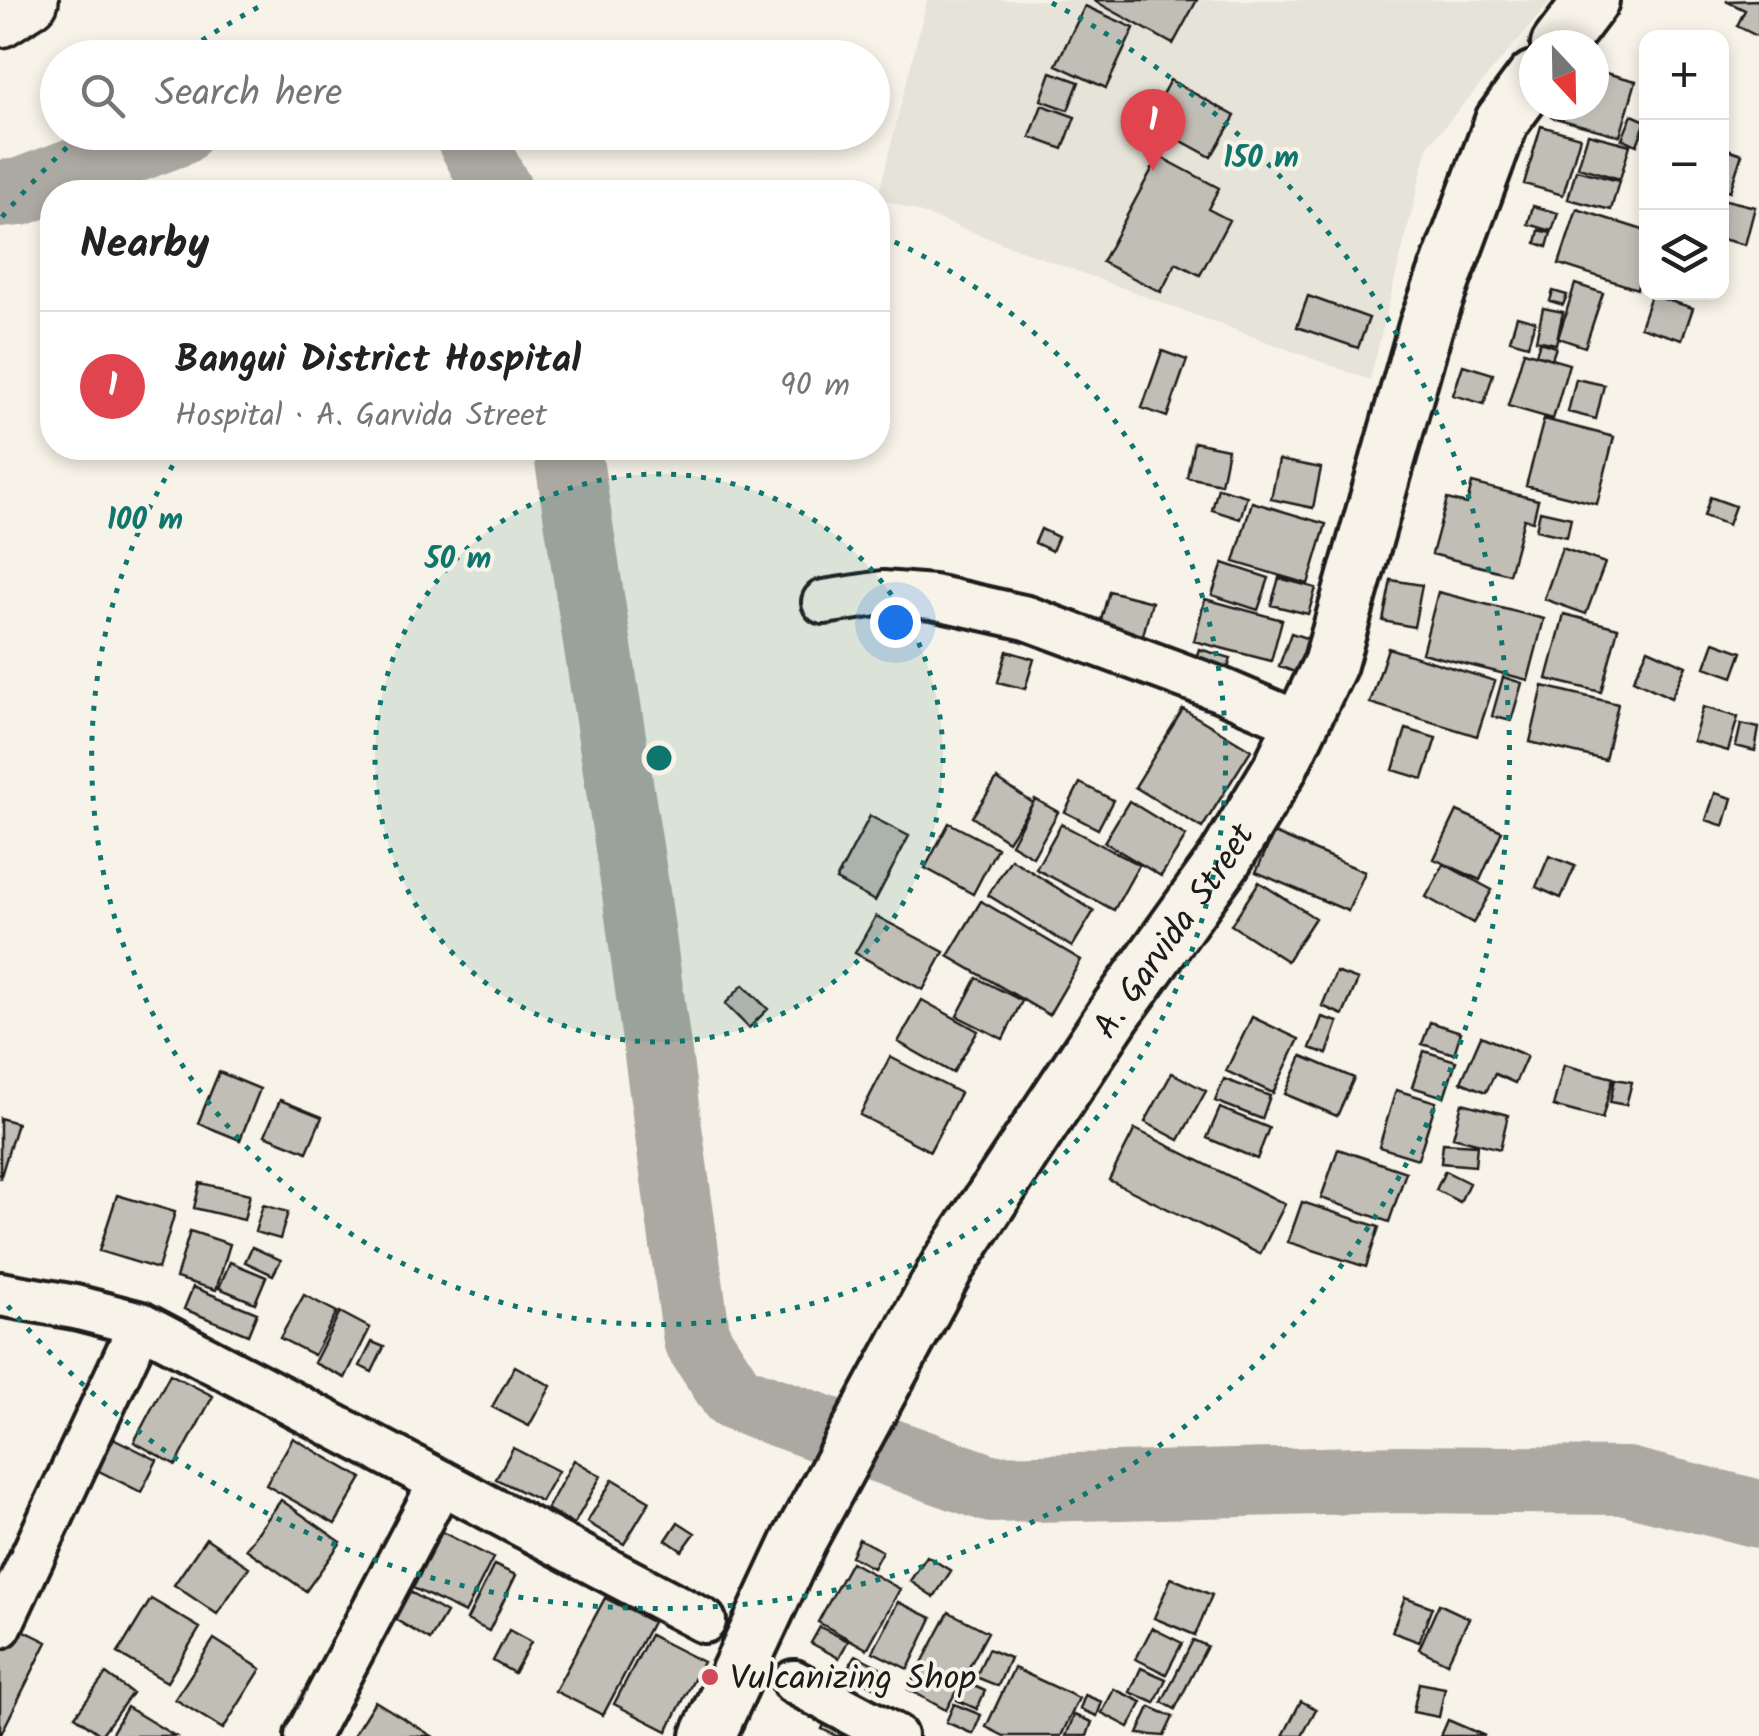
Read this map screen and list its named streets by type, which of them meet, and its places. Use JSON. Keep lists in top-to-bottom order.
{
  "streets": {
    "main road": ["A. Garvida Street"]
  },
  "places": ["Vulcanizing Shop"],
  "north": "bottom",
  "page": {
    "map_buttons": ["+", "−"],
    "search": "Search here",
    "pins": "1",
    "heading": "Nearby",
    "list": [
      {
        "mark": "1",
        "name": "Bangui District Hospital",
        "note": "Hospital · A. Garvida Street",
        "value": "90 m"
      }
    ]
  },
  "rings": ["150 m", "100 m", "50 m"]
}
